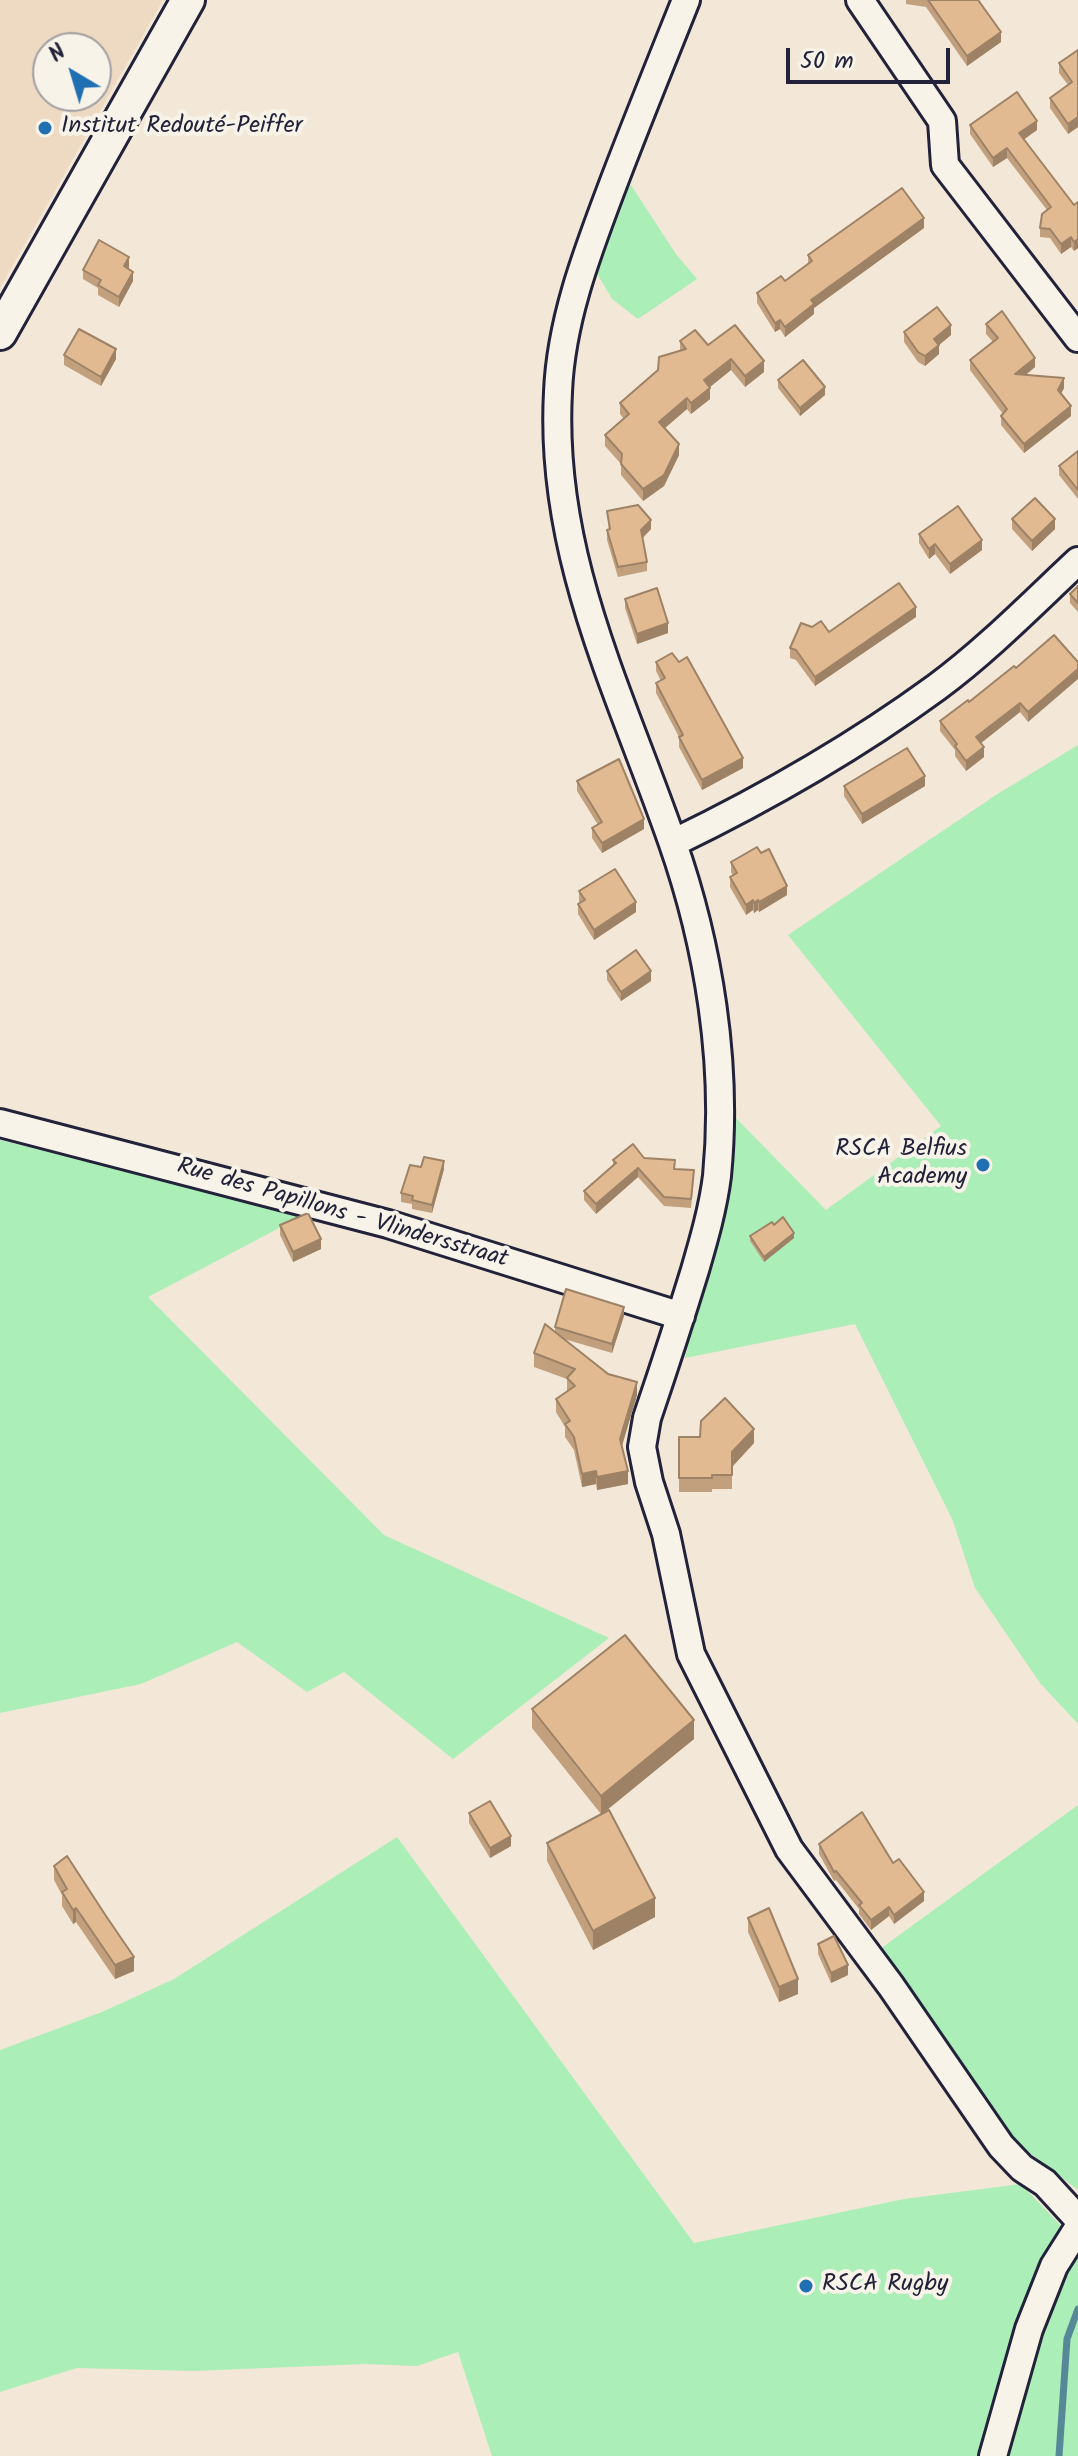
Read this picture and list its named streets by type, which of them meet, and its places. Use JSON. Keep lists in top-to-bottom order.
{
  "streets": {
    "street": ["Rue des Papillons - Vlindersstraat"]
  },
  "places": ["Institut Redouté-Peiffer", "RSCA Belfius Academy", "RSCA Rugby"],
  "scale_bar": "50 m",
  "north": "top left"
}
